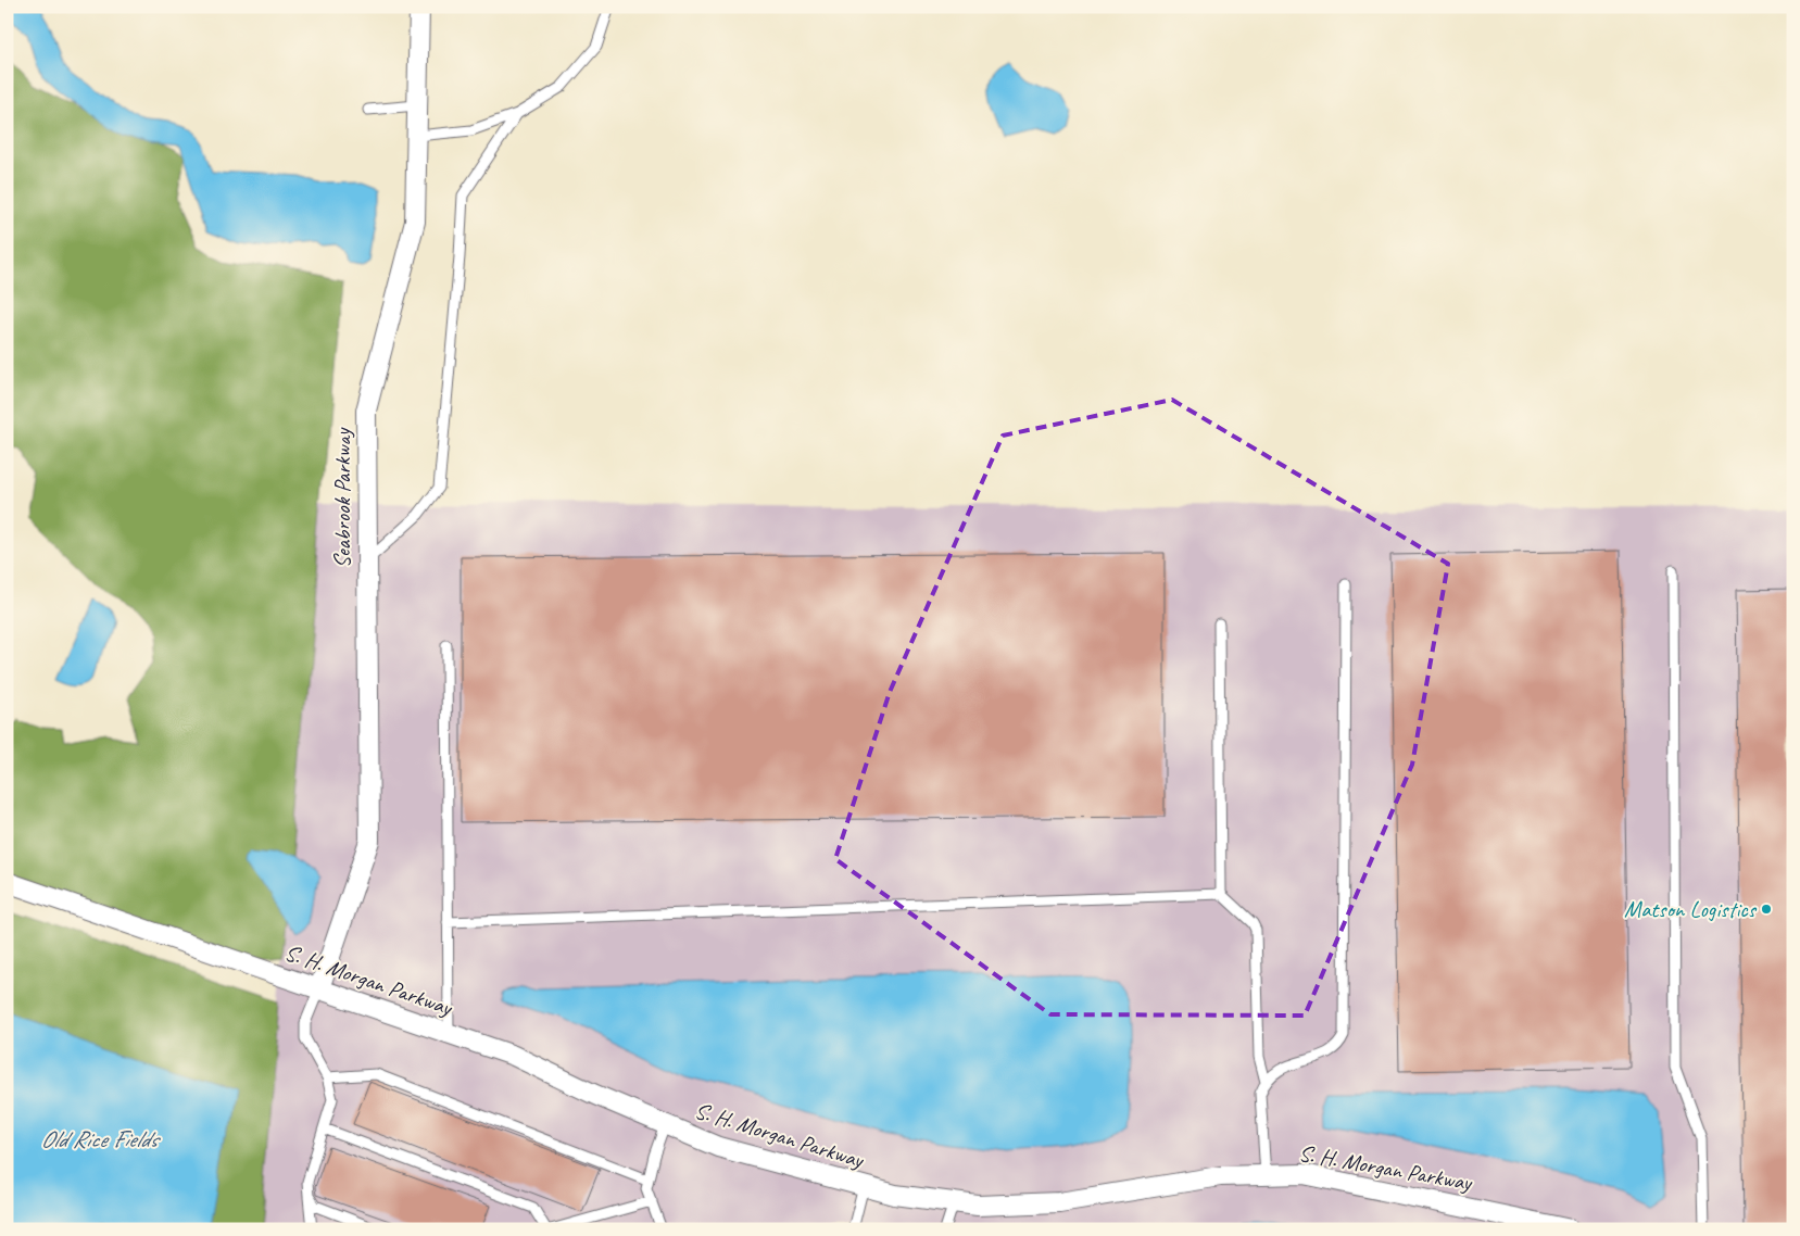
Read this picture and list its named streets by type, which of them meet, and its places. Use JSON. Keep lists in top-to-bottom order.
{
  "streets": {
    "street": ["Seabrook Parkway", "S. H. Morgan Parkway"]
  },
  "crossings": [
    ["Seabrook Parkway", "S. H. Morgan Parkway"]
  ],
  "water": ["Old Rice Fields"],
  "places": ["Matson Logistics"]
}
